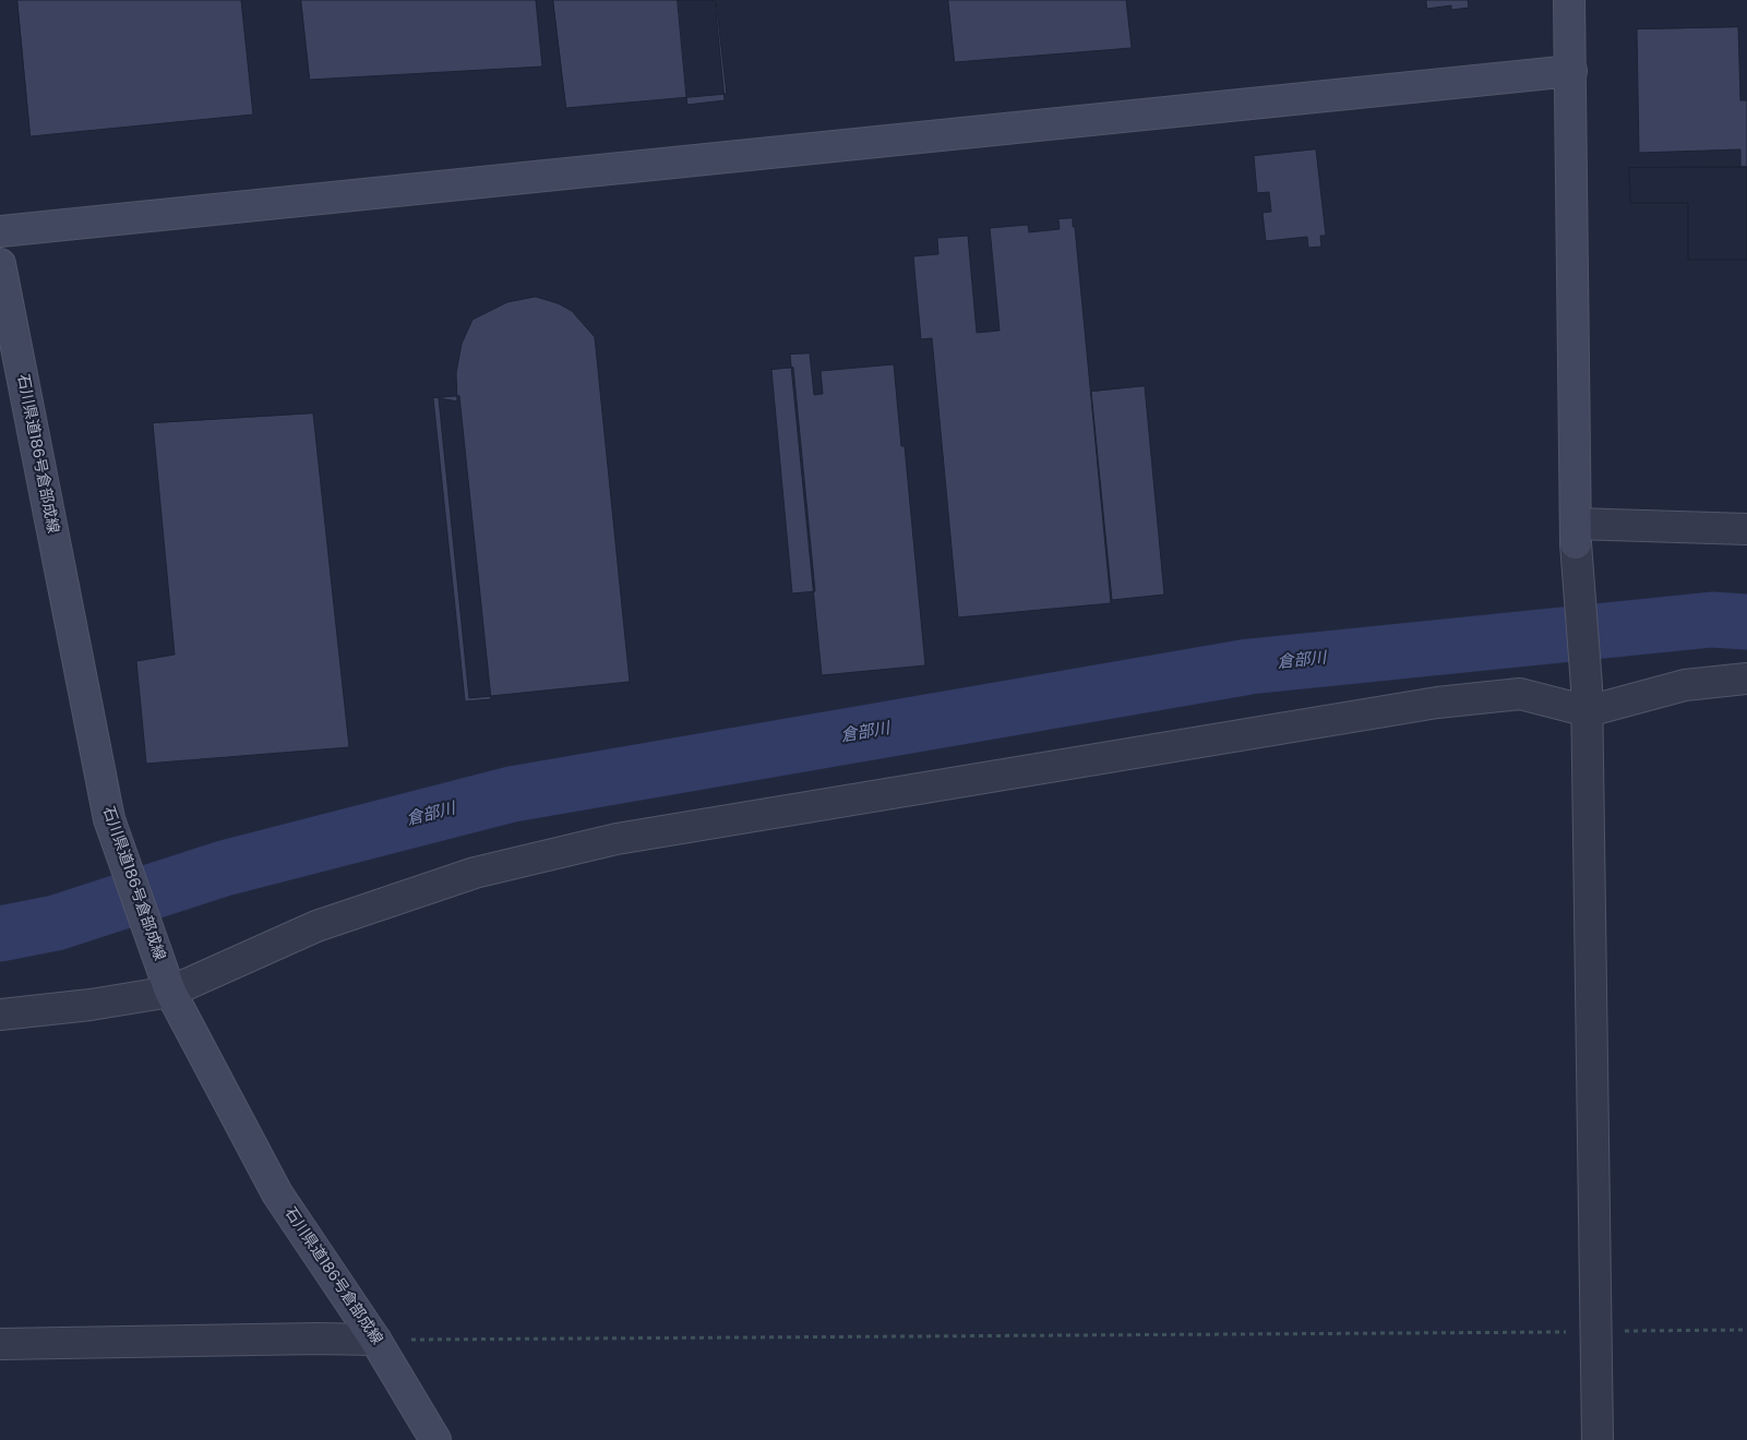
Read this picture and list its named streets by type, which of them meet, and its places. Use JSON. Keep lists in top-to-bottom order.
{
  "streets": {
    "street": ["石川県道186号倉部成線"]
  },
  "water": ["倉部川"]
}
